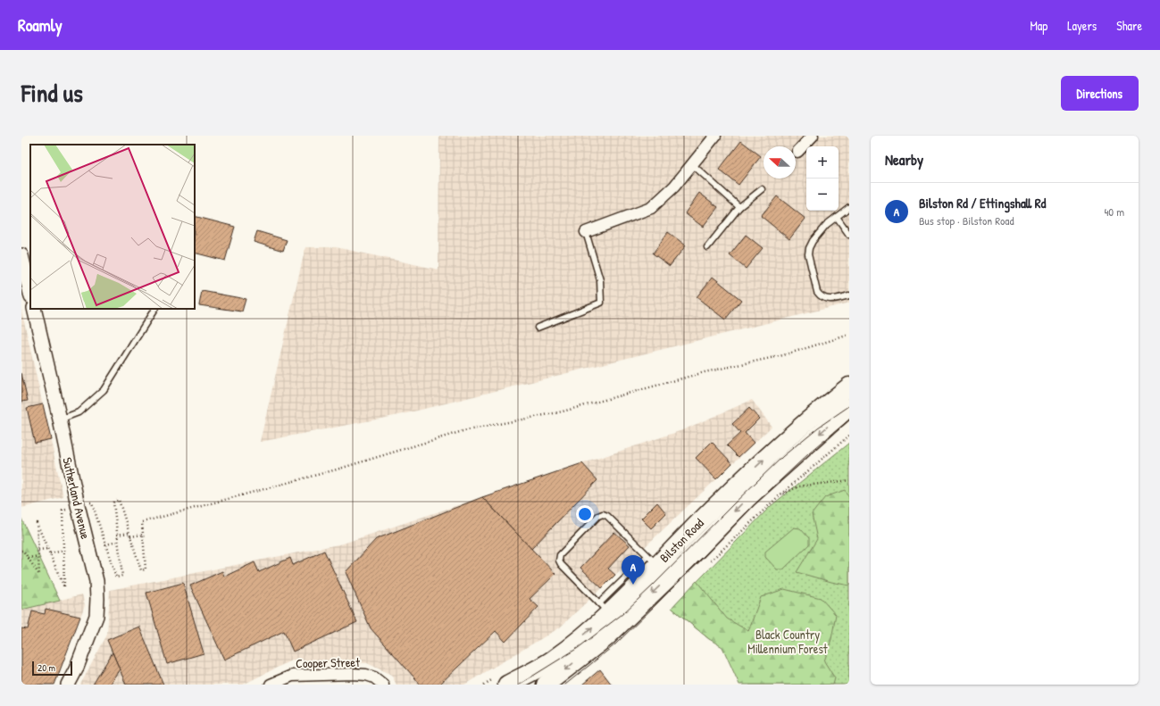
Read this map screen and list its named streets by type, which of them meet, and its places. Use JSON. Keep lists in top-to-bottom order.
{
  "streets": {
    "highway": ["Bilston Road"],
    "street": ["Sutherland Avenue", "Cooper Street"]
  },
  "parks": ["Black Country Millennium Forest"],
  "scale_bar": "20 m",
  "north": "left",
  "page": {
    "header": "Roamly",
    "nav": ["Map", "Layers", "Share"],
    "title": "Find us",
    "buttons": "Directions",
    "heading": "Nearby",
    "map_buttons": ["+", "−"],
    "list": [
      {
        "mark": "A",
        "name": "Bilston Rd / Ettingshall Rd",
        "note": "Bus stop · Bilston Road",
        "value": "40 m"
      }
    ],
    "pins": "A",
    "scale": "20 m"
  }
}
